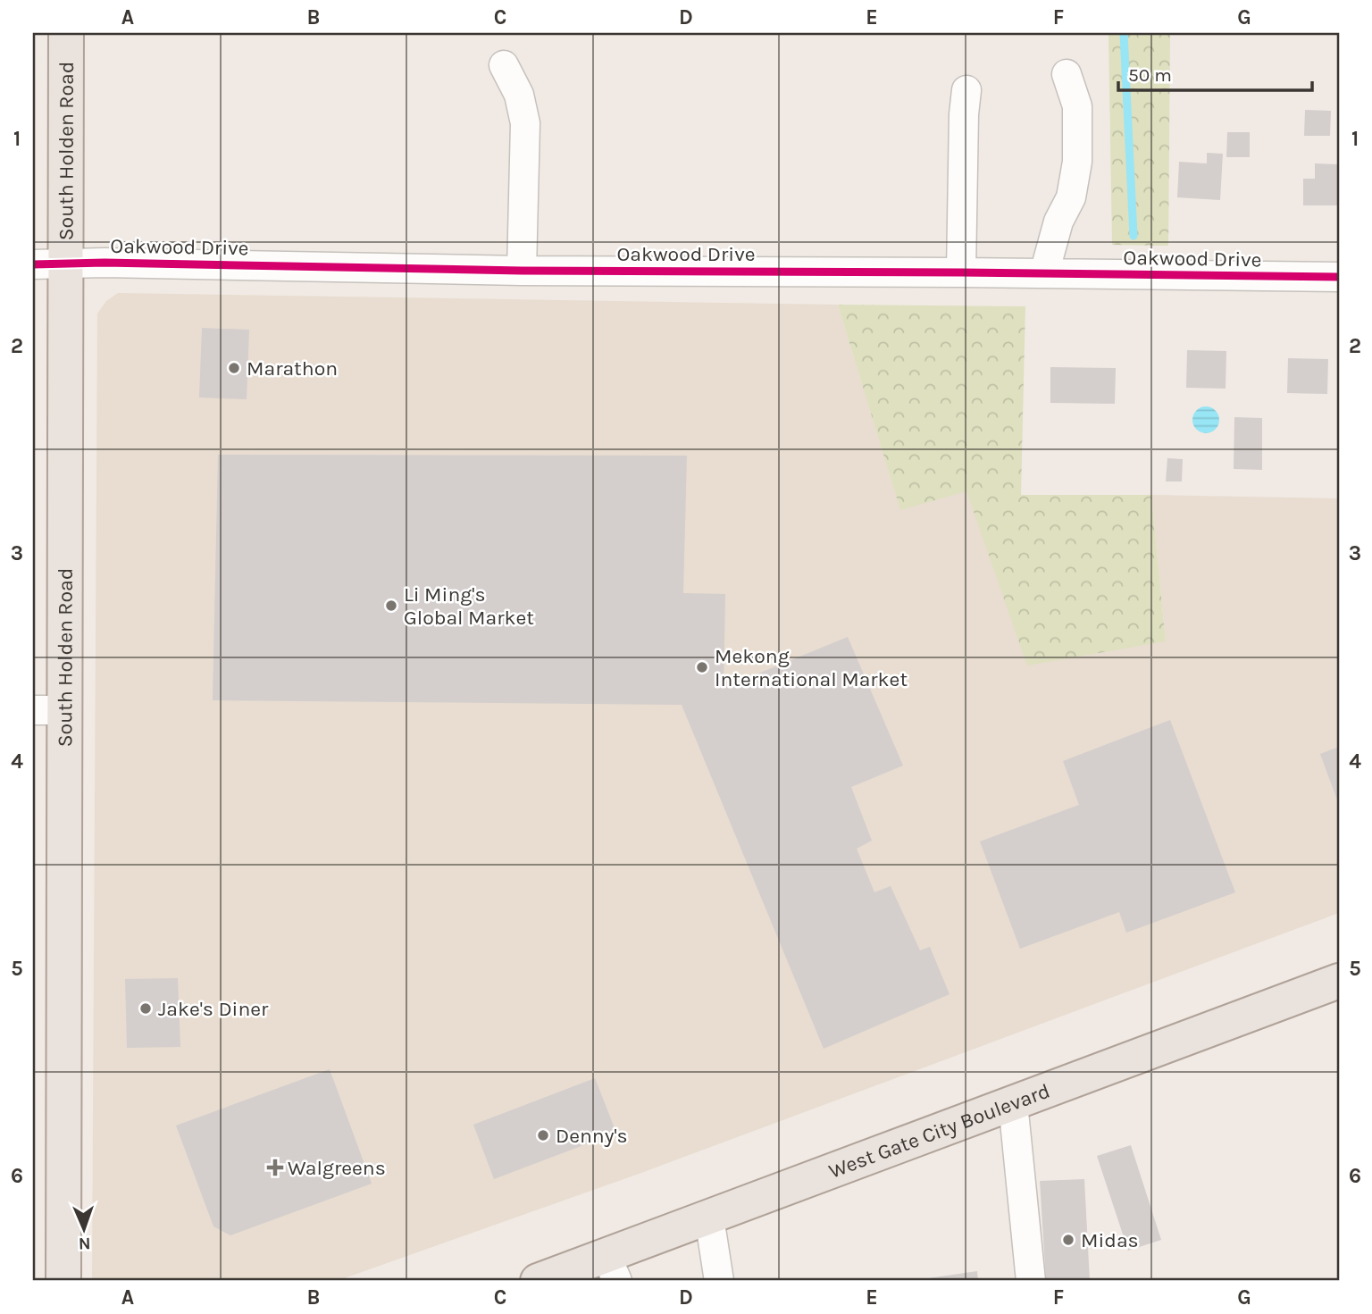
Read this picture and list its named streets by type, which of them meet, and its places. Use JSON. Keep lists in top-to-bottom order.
{
  "streets": {
    "main road": ["South Holden Road", "West Gate City Boulevard"],
    "street": ["Oakwood Drive"]
  },
  "crossings": [
    ["South Holden Road", "Oakwood Drive"]
  ],
  "places": {
    "other": [
      "Marathon",
      "Li Ming's Global Market",
      "Mekong International Market",
      "Jake's Diner",
      "Denny's",
      "Midas"
    ],
    "health": ["Walgreens"]
  },
  "scale_bar": "50 m",
  "north": "bottom",
  "grid": {
    "columns": [
      "A",
      "B",
      "C",
      "D",
      "E",
      "F",
      "G"
    ],
    "rows": [
      "1",
      "2",
      "3",
      "4",
      "5",
      "6"
    ]
  }
}
